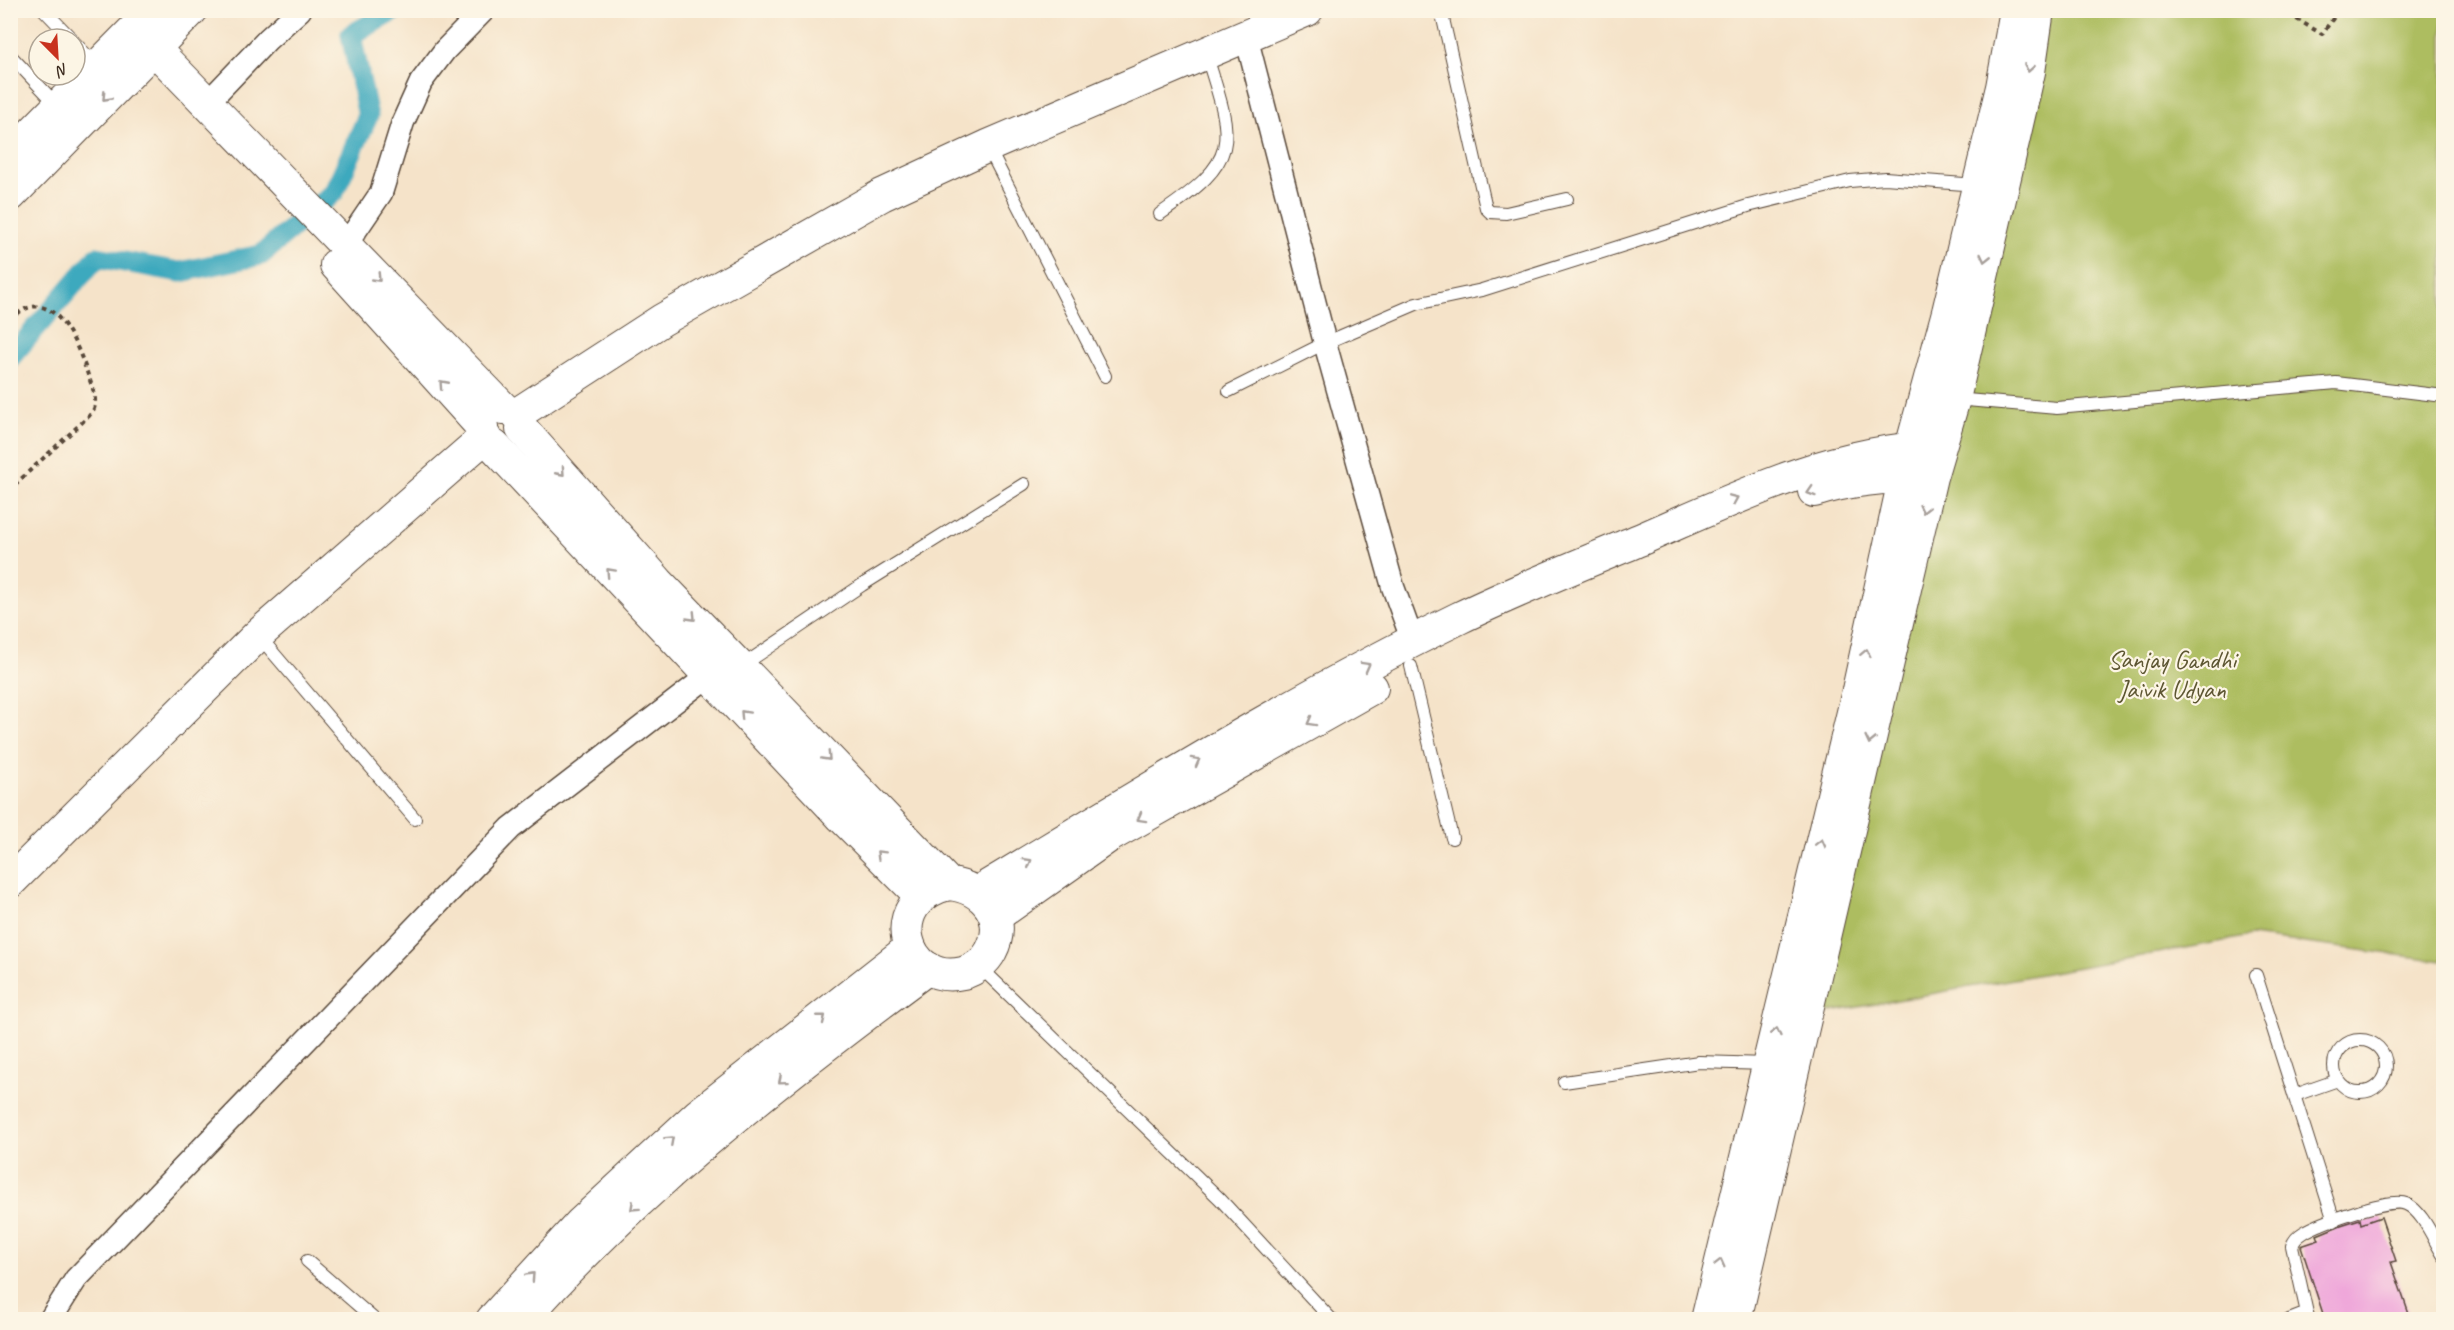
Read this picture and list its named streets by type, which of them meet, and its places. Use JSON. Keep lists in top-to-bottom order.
{
  "parks": ["Sanjay Gandhi Jaivik Udyan"],
  "north": "bottom right"
}
